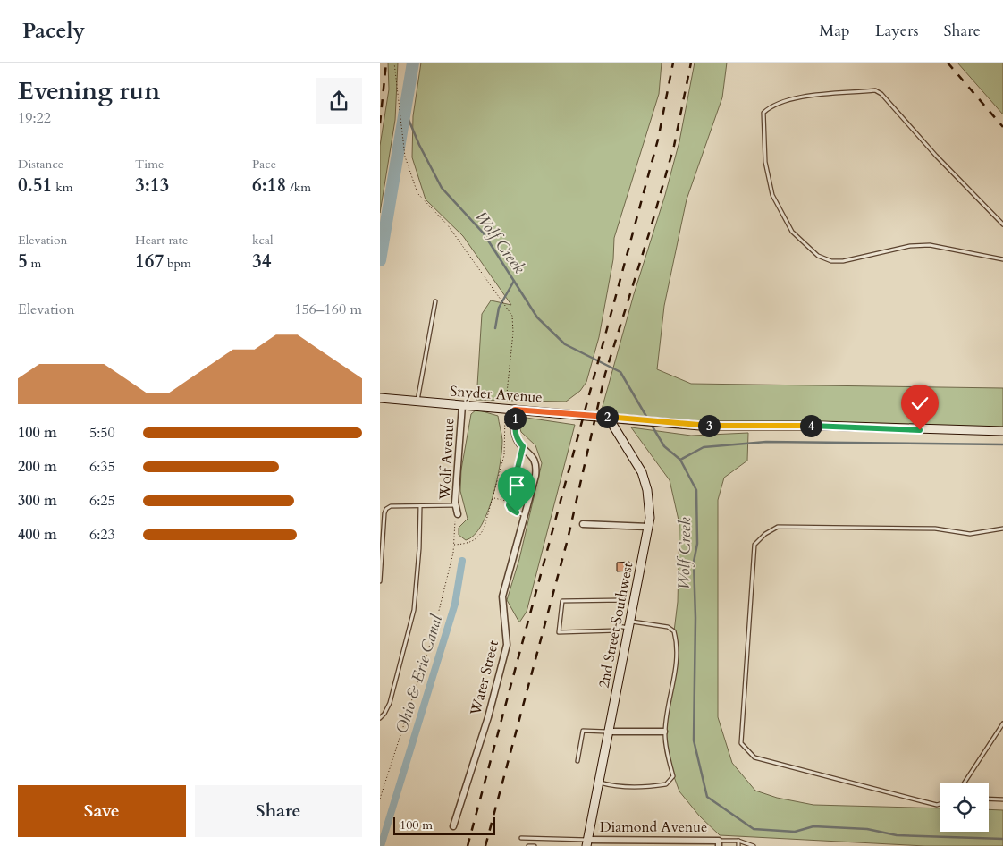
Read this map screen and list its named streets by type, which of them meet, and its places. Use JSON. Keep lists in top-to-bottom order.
{
  "streets": {
    "main road": ["Snyder Avenue", "2nd Street Southwest"],
    "street": ["Wolf Avenue", "Water Street", "Diamond Avenue"]
  },
  "crossings": [
    ["Snyder Avenue", "Wolf Avenue"],
    ["Snyder Avenue", "2nd Street Southwest"],
    ["Snyder Avenue", "Water Street"],
    ["2nd Street Southwest", "Diamond Avenue"]
  ],
  "water": ["Wolf Creek", "Ohio & Erie Canal"],
  "scale_bar": "100 m",
  "page": {
    "header": "Pacely",
    "nav": ["Map", "Layers", "Share"],
    "heading": ["Evening run", "19:22"],
    "stats": [
      ["Distance", "0.51 km"],
      ["Time", "3:13"],
      ["Pace", "6:18 /km"],
      ["Elevation", "5 m"],
      ["Heart rate", "167 bpm"],
      ["kcal", "34"]
    ],
    "chart": ["Elevation", "156–160 m"],
    "pins": [
      "2",
      "1",
      "3",
      "4"
    ],
    "list": [
      {
        "name": "100 m",
        "note": "5:50"
      },
      {
        "name": "200 m",
        "note": "6:35"
      },
      {
        "name": "300 m",
        "note": "6:25"
      },
      {
        "name": "400 m",
        "note": "6:23"
      }
    ],
    "buttons": ["Save", "Share"],
    "scale": "100 m"
  }
}
